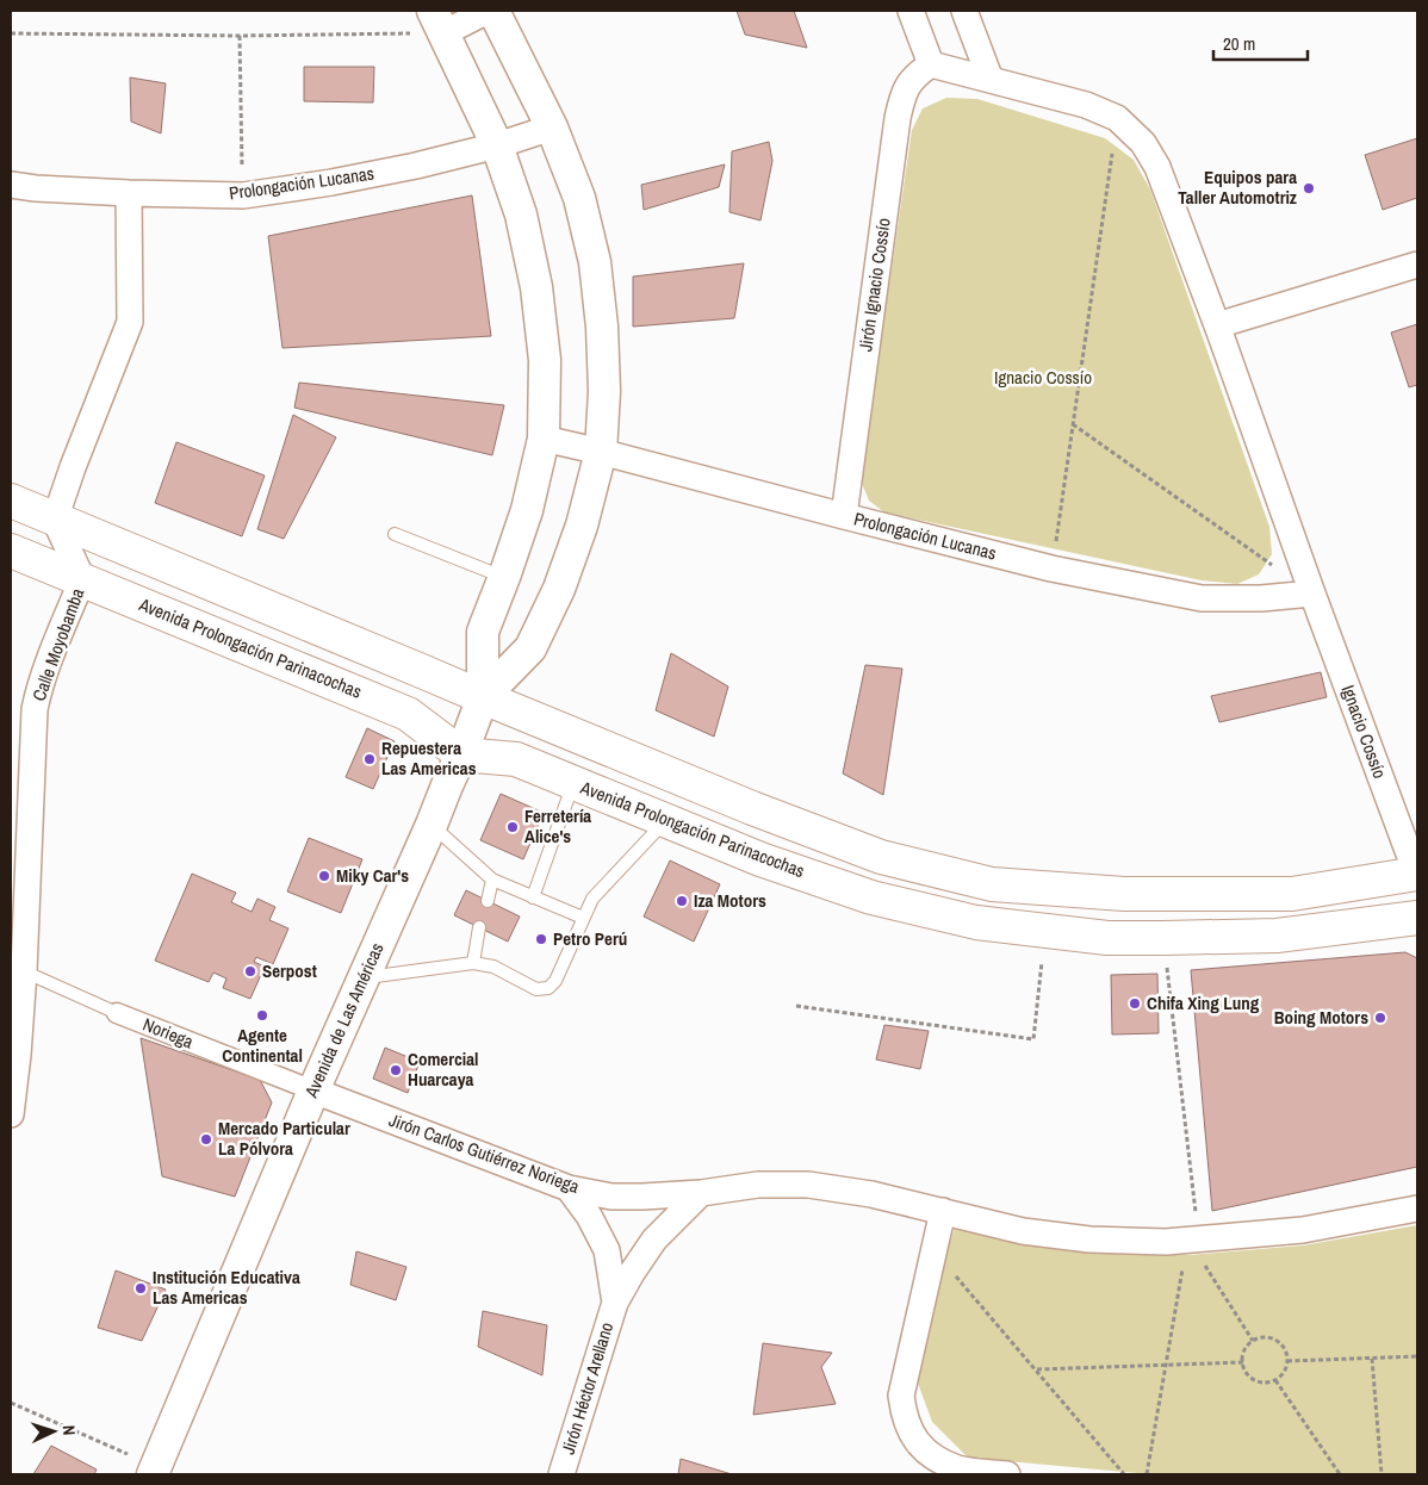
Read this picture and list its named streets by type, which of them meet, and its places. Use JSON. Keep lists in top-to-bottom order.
{
  "streets": {
    "main road": ["Avenida Prolongación Parinacochas"],
    "street": [
      "Prolongación Lucanas",
      "Jirón Ignacio Cossío",
      "Calle Moyobamba",
      "Ignacio Cossío",
      "Avenida de Las Américas",
      "Noriega",
      "Jirón Carlos Gutiérrez Noriega",
      "Jirón Héctor Arellano"
    ]
  },
  "crossings": [
    ["Prolongación Lucanas", "Jirón Ignacio Cossío"],
    ["Prolongación Lucanas", "Ignacio Cossío"],
    ["Prolongación Lucanas", "Avenida de Las Américas"],
    ["Jirón Ignacio Cossío", "Ignacio Cossío"],
    ["Calle Moyobamba", "Avenida Prolongación Parinacochas"],
    ["Calle Moyobamba", "Noriega"],
    ["Avenida Prolongación Parinacochas", "Avenida de Las Américas"],
    ["Avenida de Las Américas", "Noriega"],
    ["Avenida de Las Américas", "Jirón Carlos Gutiérrez Noriega"],
    ["Noriega", "Jirón Carlos Gutiérrez Noriega"],
    ["Jirón Carlos Gutiérrez Noriega", "Jirón Héctor Arellano"]
  ],
  "parks": ["Ignacio Cossío"],
  "places": [
    "Equipos para Taller Automotriz",
    "Repuestera Las Americas",
    "Ferretería Alice's",
    "Miky Car's",
    "Iza Motors",
    "Petro Perú",
    "Serpost",
    "Chifa Xing Lung",
    "Agente Continental",
    "Boing Motors",
    "Comercial Huarcaya",
    "Mercado Particular La Pólvora",
    "Institución Educativa Las Americas"
  ],
  "scale_bar": "20 m",
  "north": "right"
}
